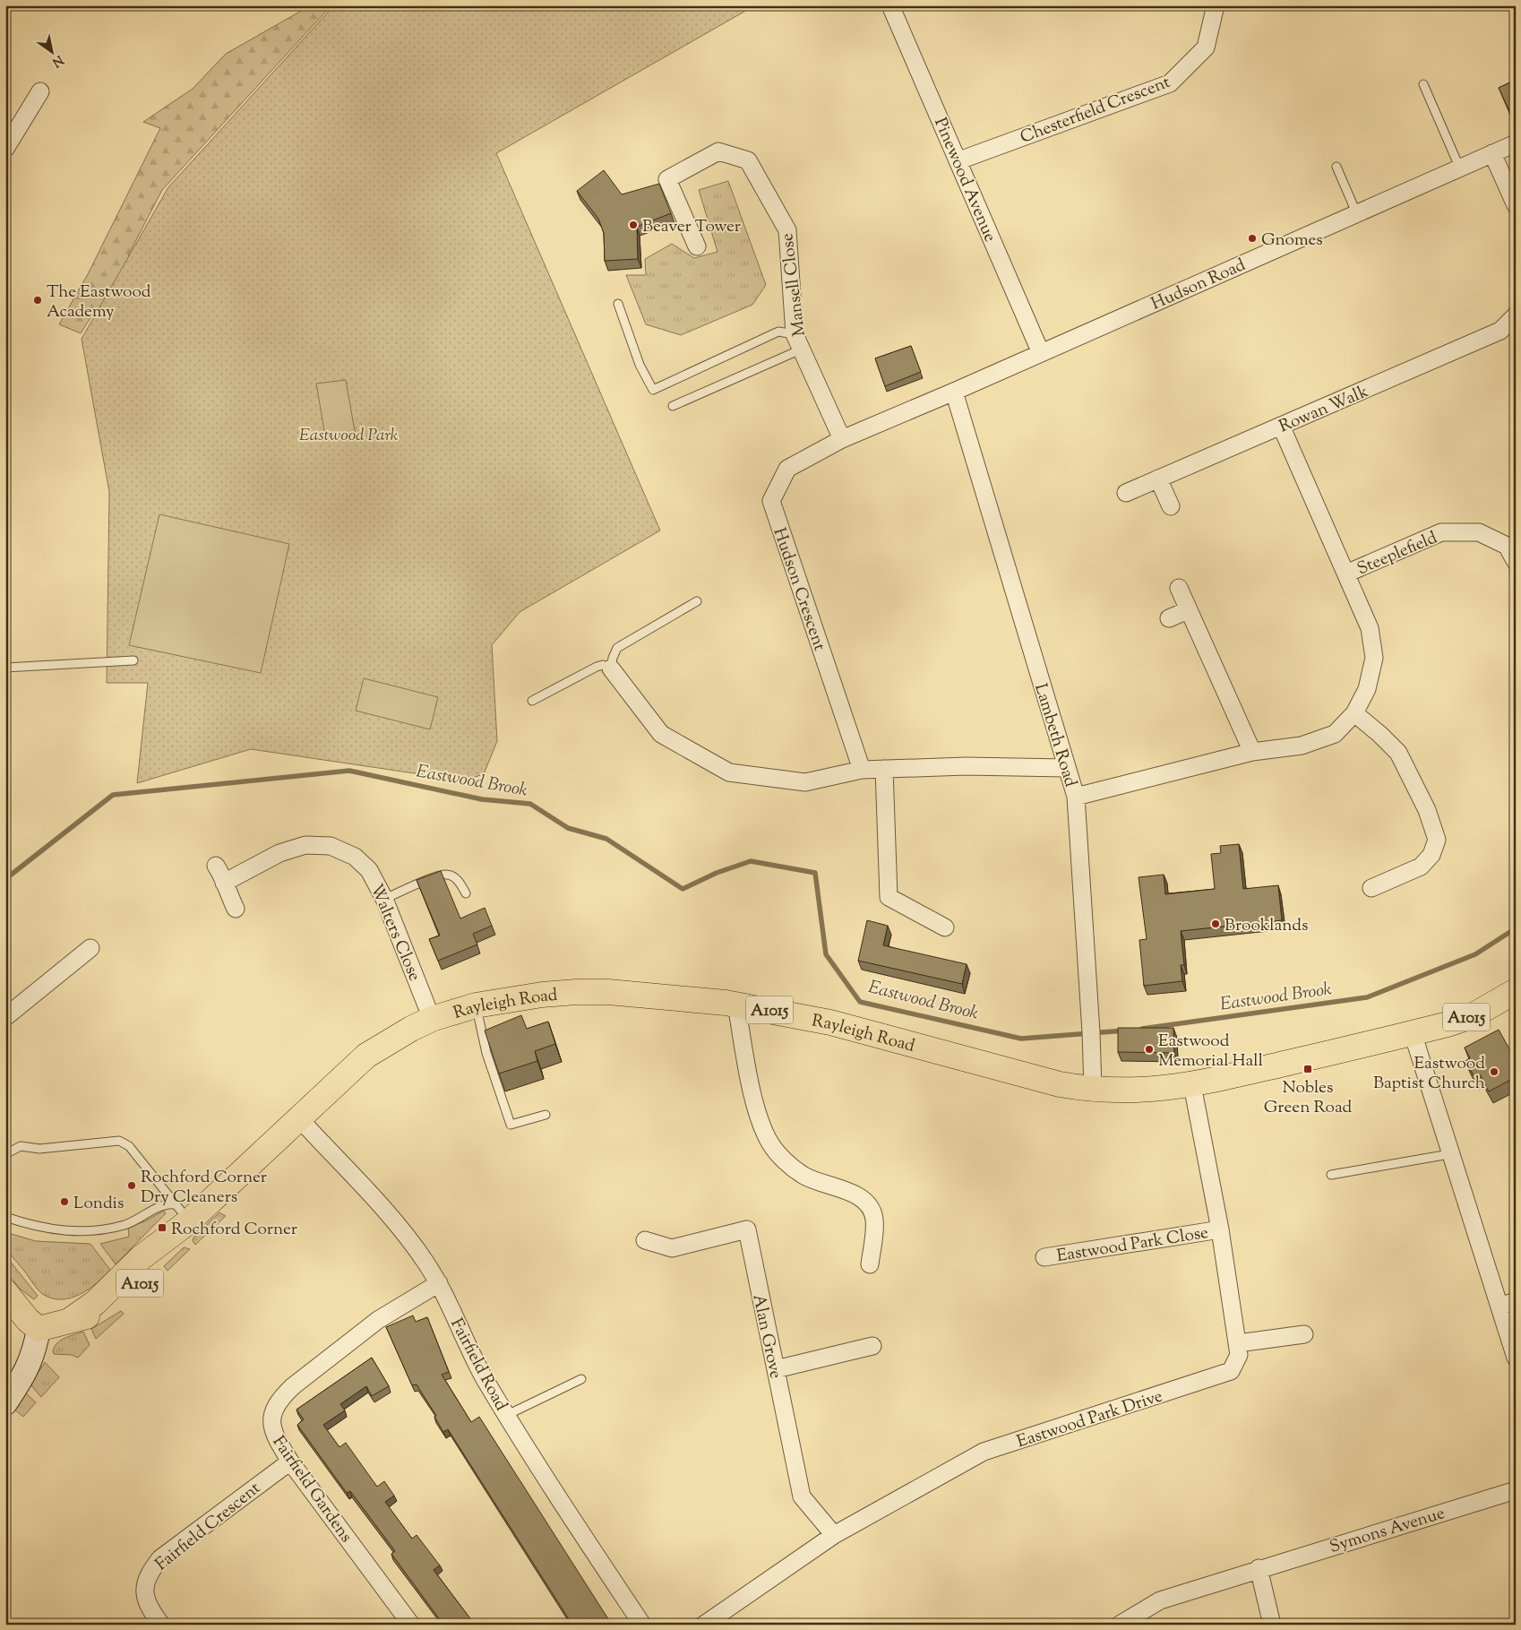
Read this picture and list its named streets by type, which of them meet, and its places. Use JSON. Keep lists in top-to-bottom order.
{
  "streets": {
    "main road": ["Rayleigh Road", "A1015"],
    "street": [
      "Chesterfield Crescent",
      "Pinewood Avenue",
      "Hudson Road",
      "Mansell Close",
      "Rowan Walk",
      "Steeplefield",
      "Hudson Crescent",
      "Lambeth Road",
      "Walters Close",
      "Eastwood Park Close",
      "Alan Grove",
      "Fairfield Road",
      "Eastwood Park Drive",
      "Fairfield Gardens",
      "Fairfield Crescent",
      "Symons Avenue"
    ]
  },
  "crossings": [
    ["Chesterfield Crescent", "Pinewood Avenue"],
    ["Pinewood Avenue", "Hudson Road"],
    ["Hudson Road", "Hudson Crescent"],
    ["Hudson Road", "Lambeth Road"],
    ["Mansell Close", "Hudson Crescent"],
    ["Rowan Walk", "Steeplefield"],
    ["Steeplefield", "Lambeth Road"],
    ["Hudson Crescent", "Lambeth Road"],
    ["Lambeth Road", "Rayleigh Road"],
    ["Walters Close", "Rayleigh Road"],
    ["Rayleigh Road", "Fairfield Road"],
    ["Rayleigh Road", "Eastwood Park Drive"],
    ["Eastwood Park Close", "Eastwood Park Drive"],
    ["Alan Grove", "Eastwood Park Drive"],
    ["Fairfield Road", "Fairfield Gardens"],
    ["Fairfield Gardens", "Fairfield Crescent"]
  ],
  "water": ["Eastwood Brook"],
  "parks": ["Eastwood Park"],
  "places": {
    "other": [
      "Beaver Tower",
      "Gnomes",
      "The Eastwood Academy",
      "Brooklands",
      "Eastwood Memorial Hall",
      "Eastwood Baptist Church",
      "Rochford Corner Dry Cleaners",
      "Londis"
    ],
    "transit": ["Nobles Green Road", "Rochford Corner"]
  },
  "north": "bottom right"
}
